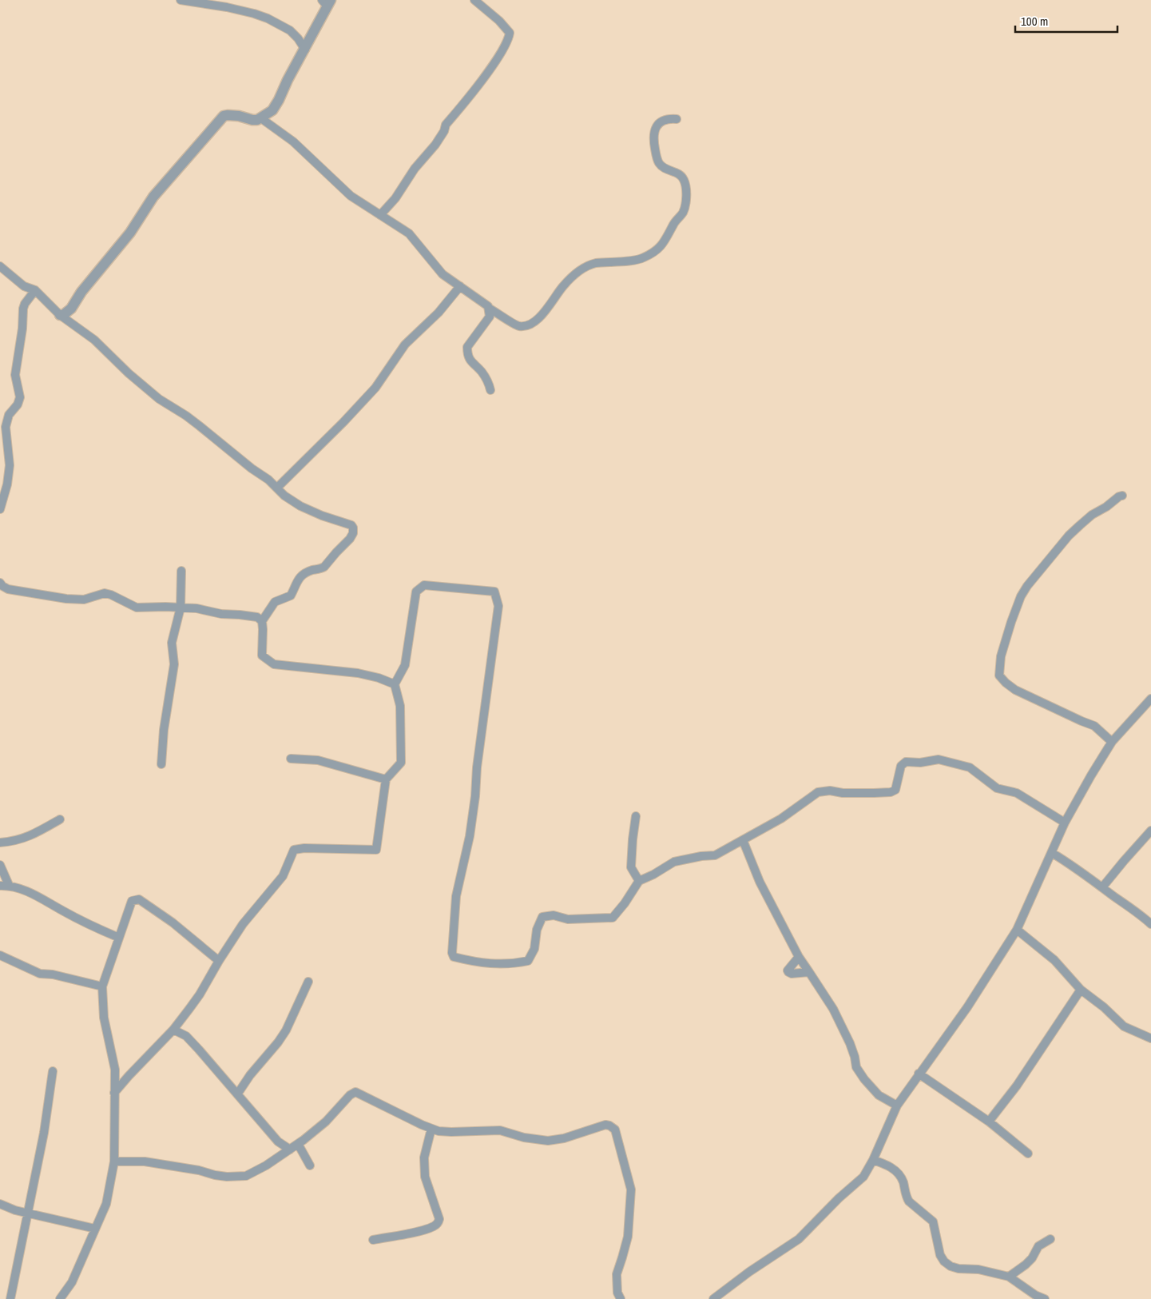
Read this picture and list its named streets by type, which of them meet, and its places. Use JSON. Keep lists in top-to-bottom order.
{
  "scale_bar": "100 m"
}
